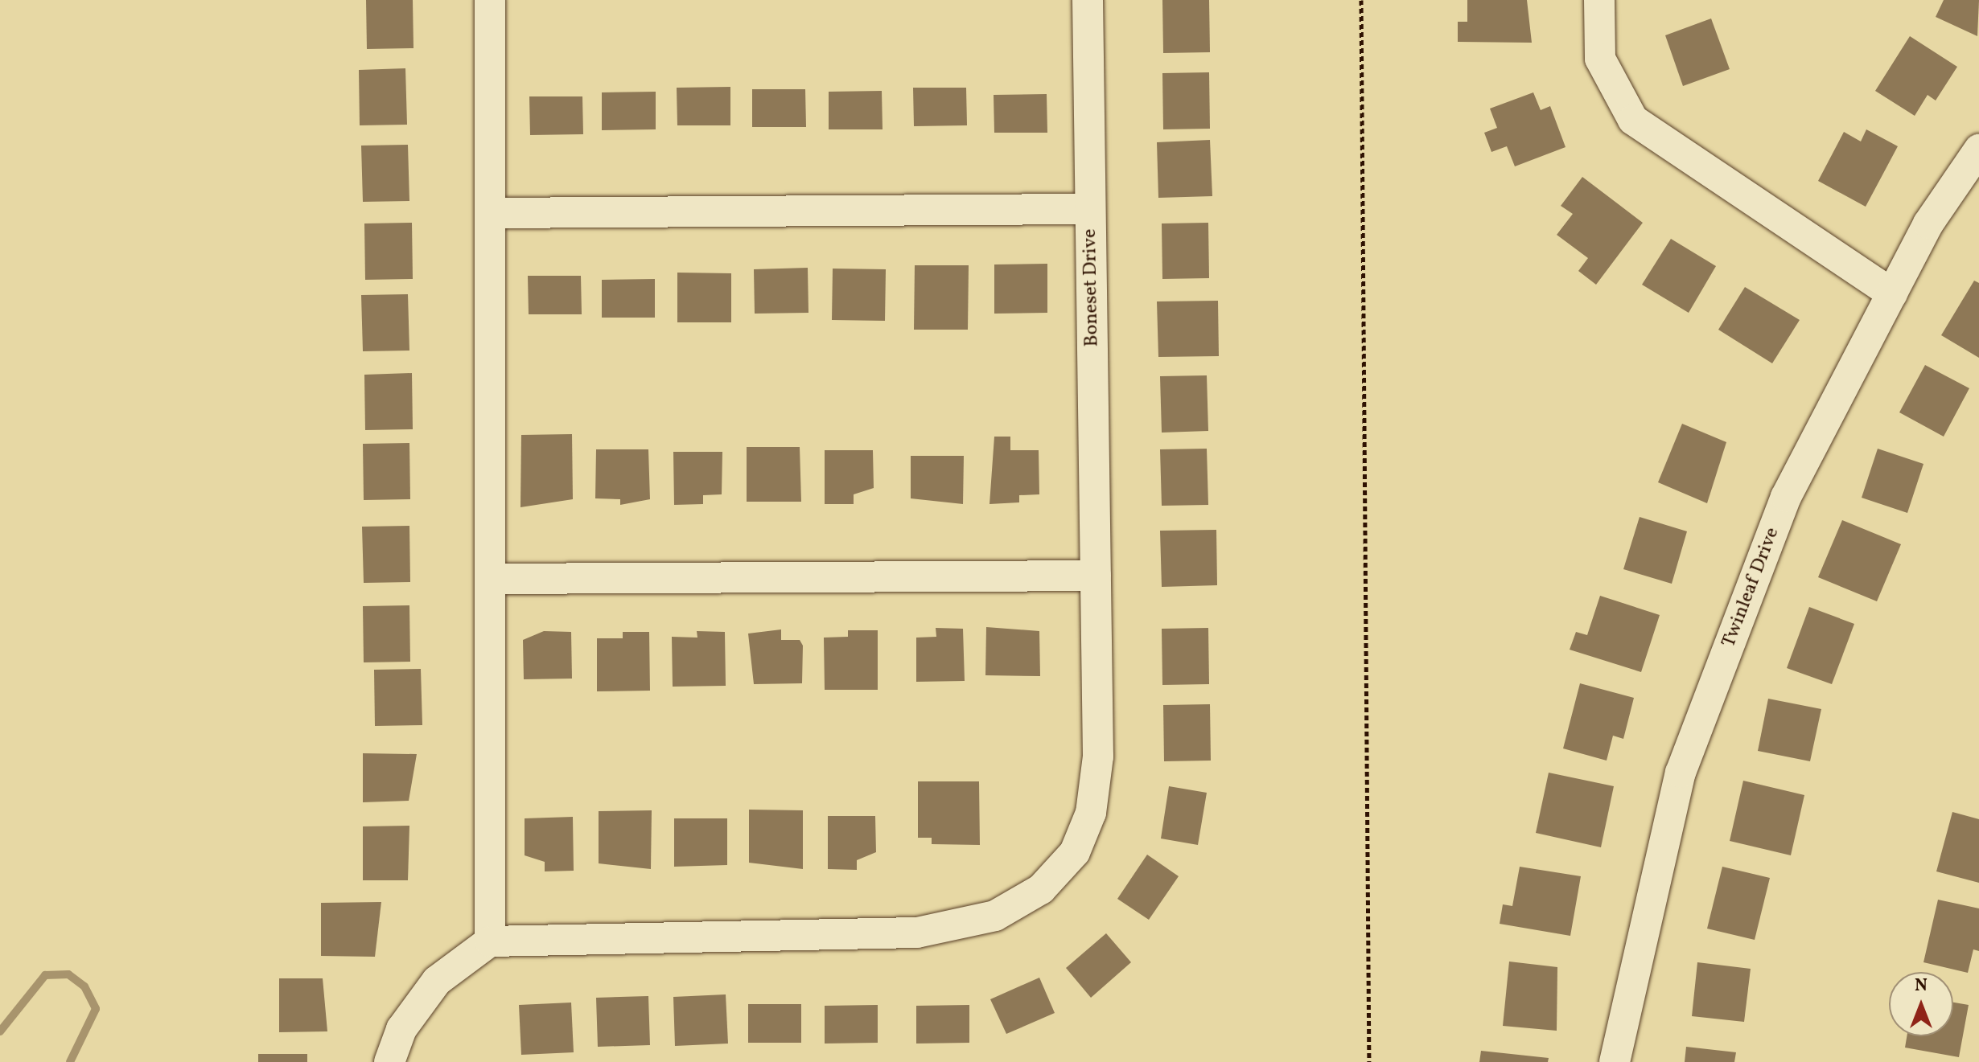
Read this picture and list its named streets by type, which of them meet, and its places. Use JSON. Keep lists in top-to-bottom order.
{
  "streets": {
    "street": ["Boneset Drive", "Twinleaf Drive"]
  },
  "north": "top"
}
